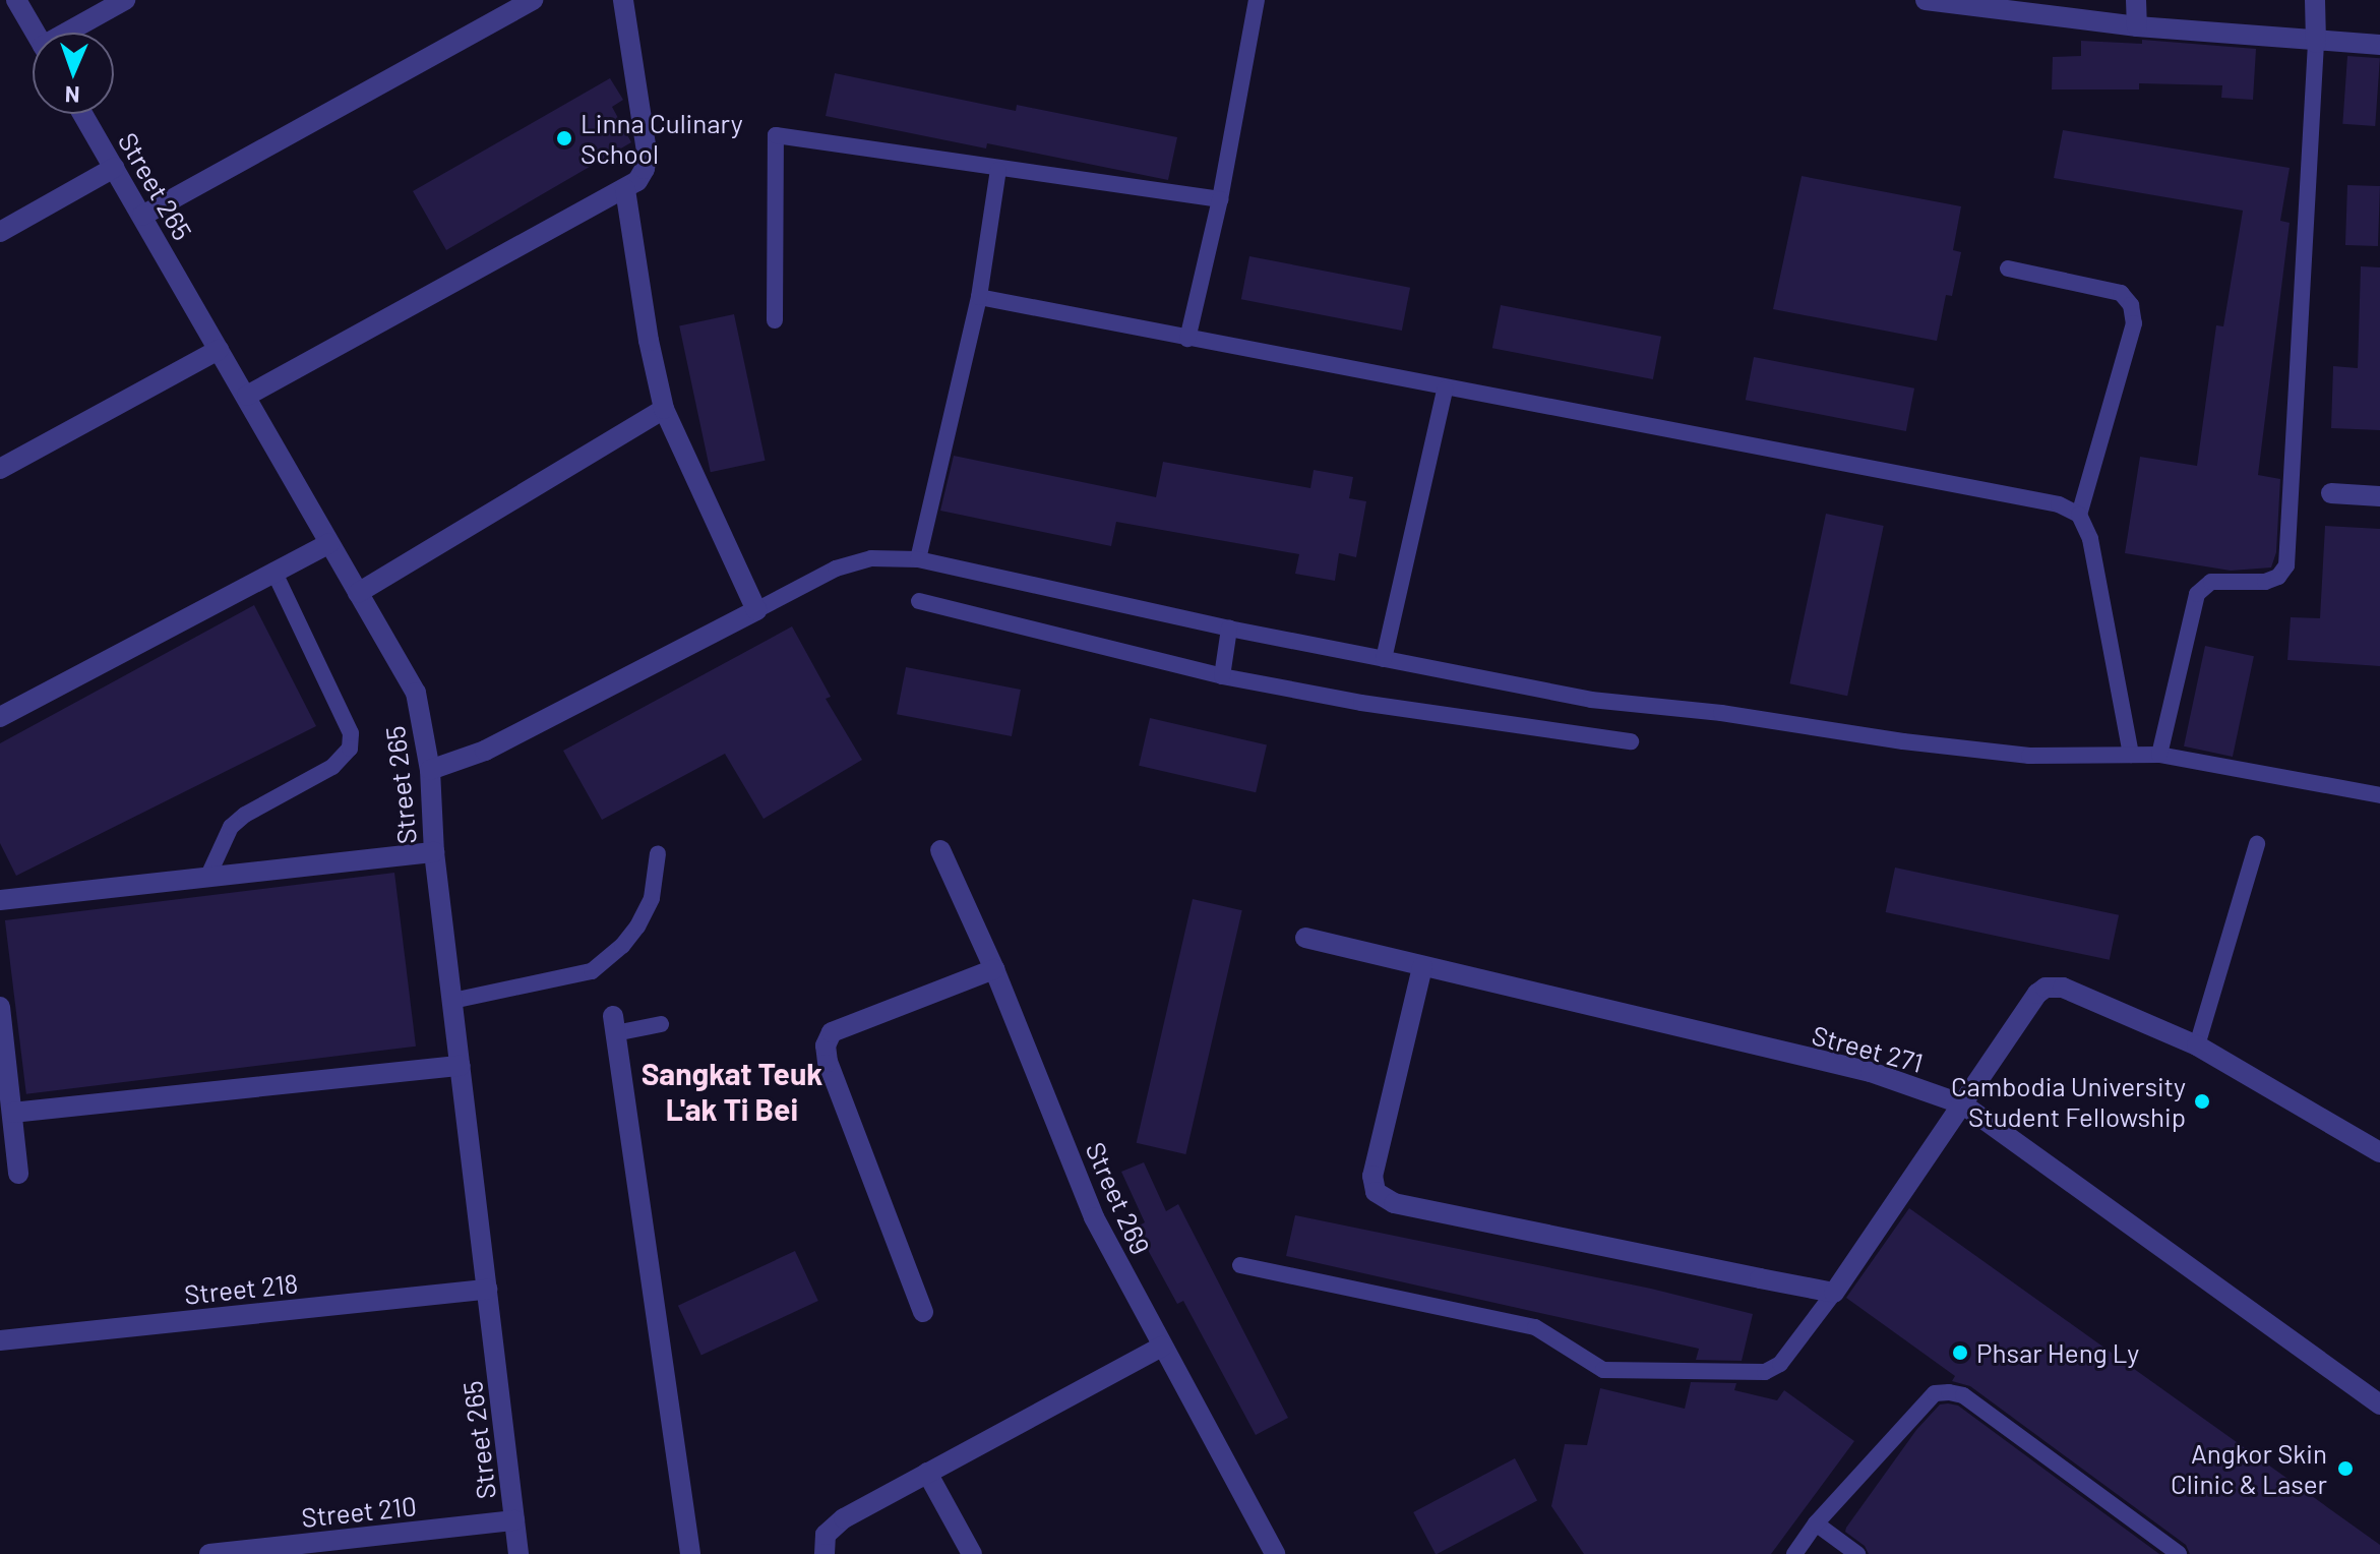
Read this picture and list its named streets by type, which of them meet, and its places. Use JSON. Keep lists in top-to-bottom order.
{
  "streets": {
    "street": [
      "Street 265",
      "Street 271",
      "Street 269",
      "Street 218",
      "Street 210"
    ]
  },
  "crossings": [
    ["Street 265", "Street 218"],
    ["Street 265", "Street 210"]
  ],
  "districts": ["Sangkat Teuk L'ak Ti Bei"],
  "places": [
    "Linna Culinary School",
    "Cambodia University Student Fellowship",
    "Phsar Heng Ly",
    "Angkor Skin Clinic & Laser"
  ],
  "north": "bottom"
}
